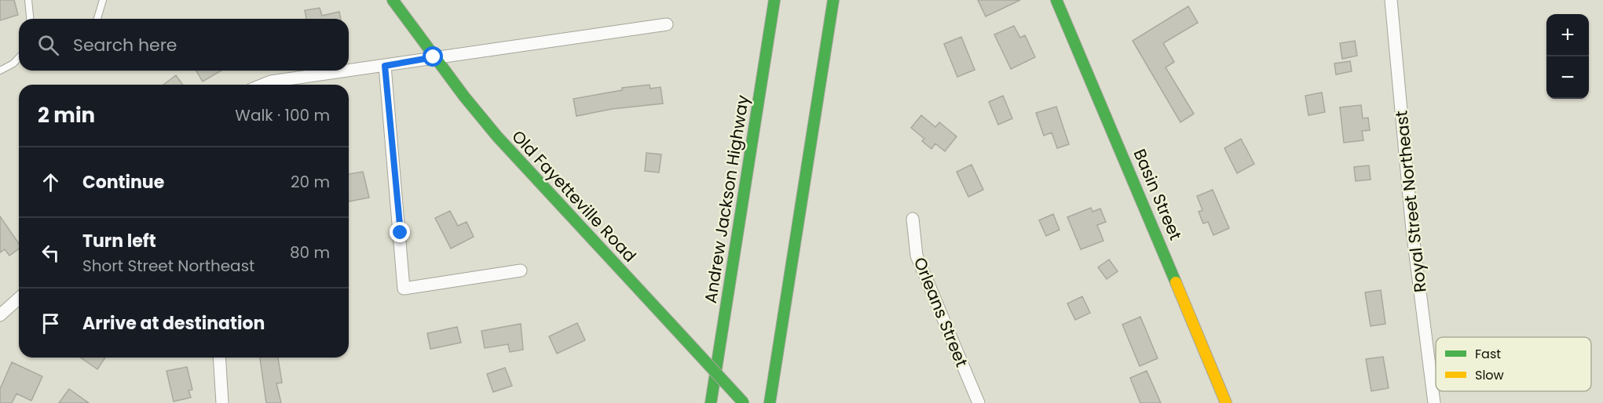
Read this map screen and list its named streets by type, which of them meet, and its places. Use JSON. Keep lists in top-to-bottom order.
{
  "streets": {
    "main road": ["Basin Street", "Old Fayetteville Road", "Andrew Jackson Highway"],
    "street": ["Royal Street Northeast", "Orleans Street"]
  },
  "legend": ["Fast", "Slow"],
  "page": {
    "map_buttons": ["+", "−"],
    "search": "Search here",
    "heading": ["2 min", "Walk · 100 m"],
    "list": [
      ["Continue", "20 m"],
      ["Turn left", "Short Street Northeast", "80 m"],
      "Arrive at destination"
    ]
  }
}
